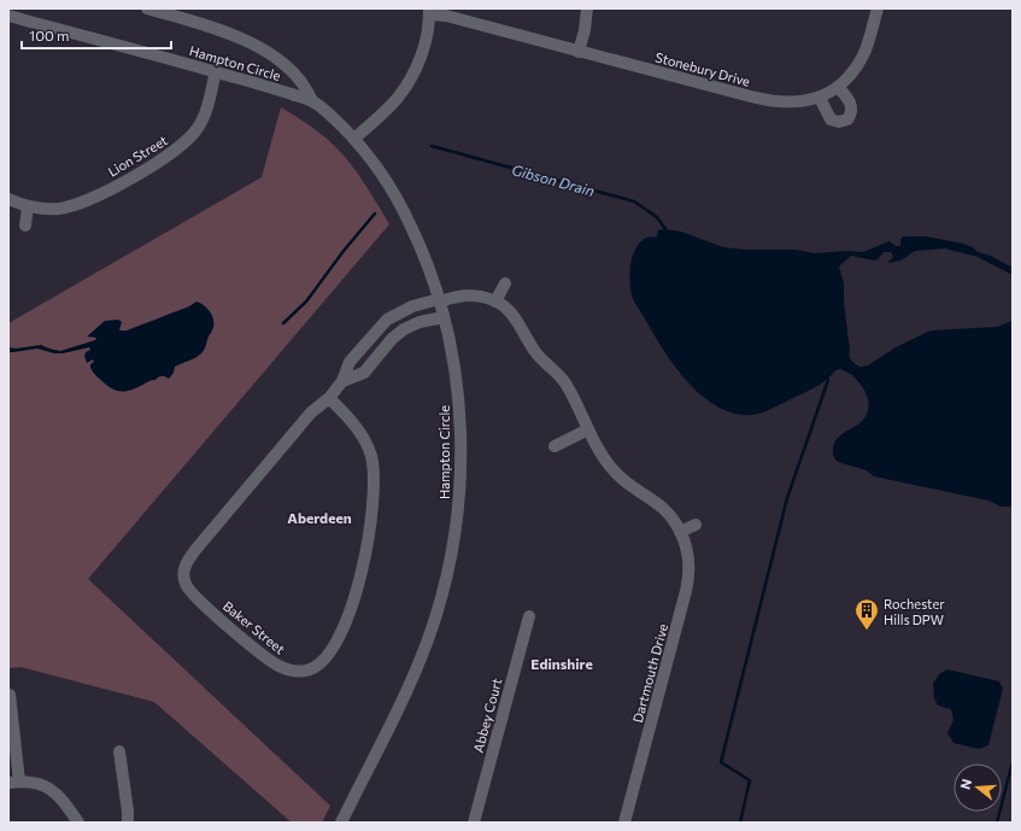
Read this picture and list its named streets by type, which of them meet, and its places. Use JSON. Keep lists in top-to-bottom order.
{
  "streets": {
    "street": [
      "Hampton Circle",
      "Stonebury Drive",
      "Lion Street",
      "Baker Street",
      "Dartmouth Drive",
      "Abbey Court"
    ]
  },
  "crossings": [
    ["Hampton Circle", "Lion Street"],
    ["Hampton Circle", "Baker Street"],
    ["Hampton Circle", "Dartmouth Drive"],
    ["Baker Street", "Dartmouth Drive"]
  ],
  "districts": ["Aberdeen", "Edinshire"],
  "water": ["Gibson Drain"],
  "places": {
    "building": ["Rochester Hills DPW"]
  },
  "scale_bar": "100 m",
  "north": "left"
}
